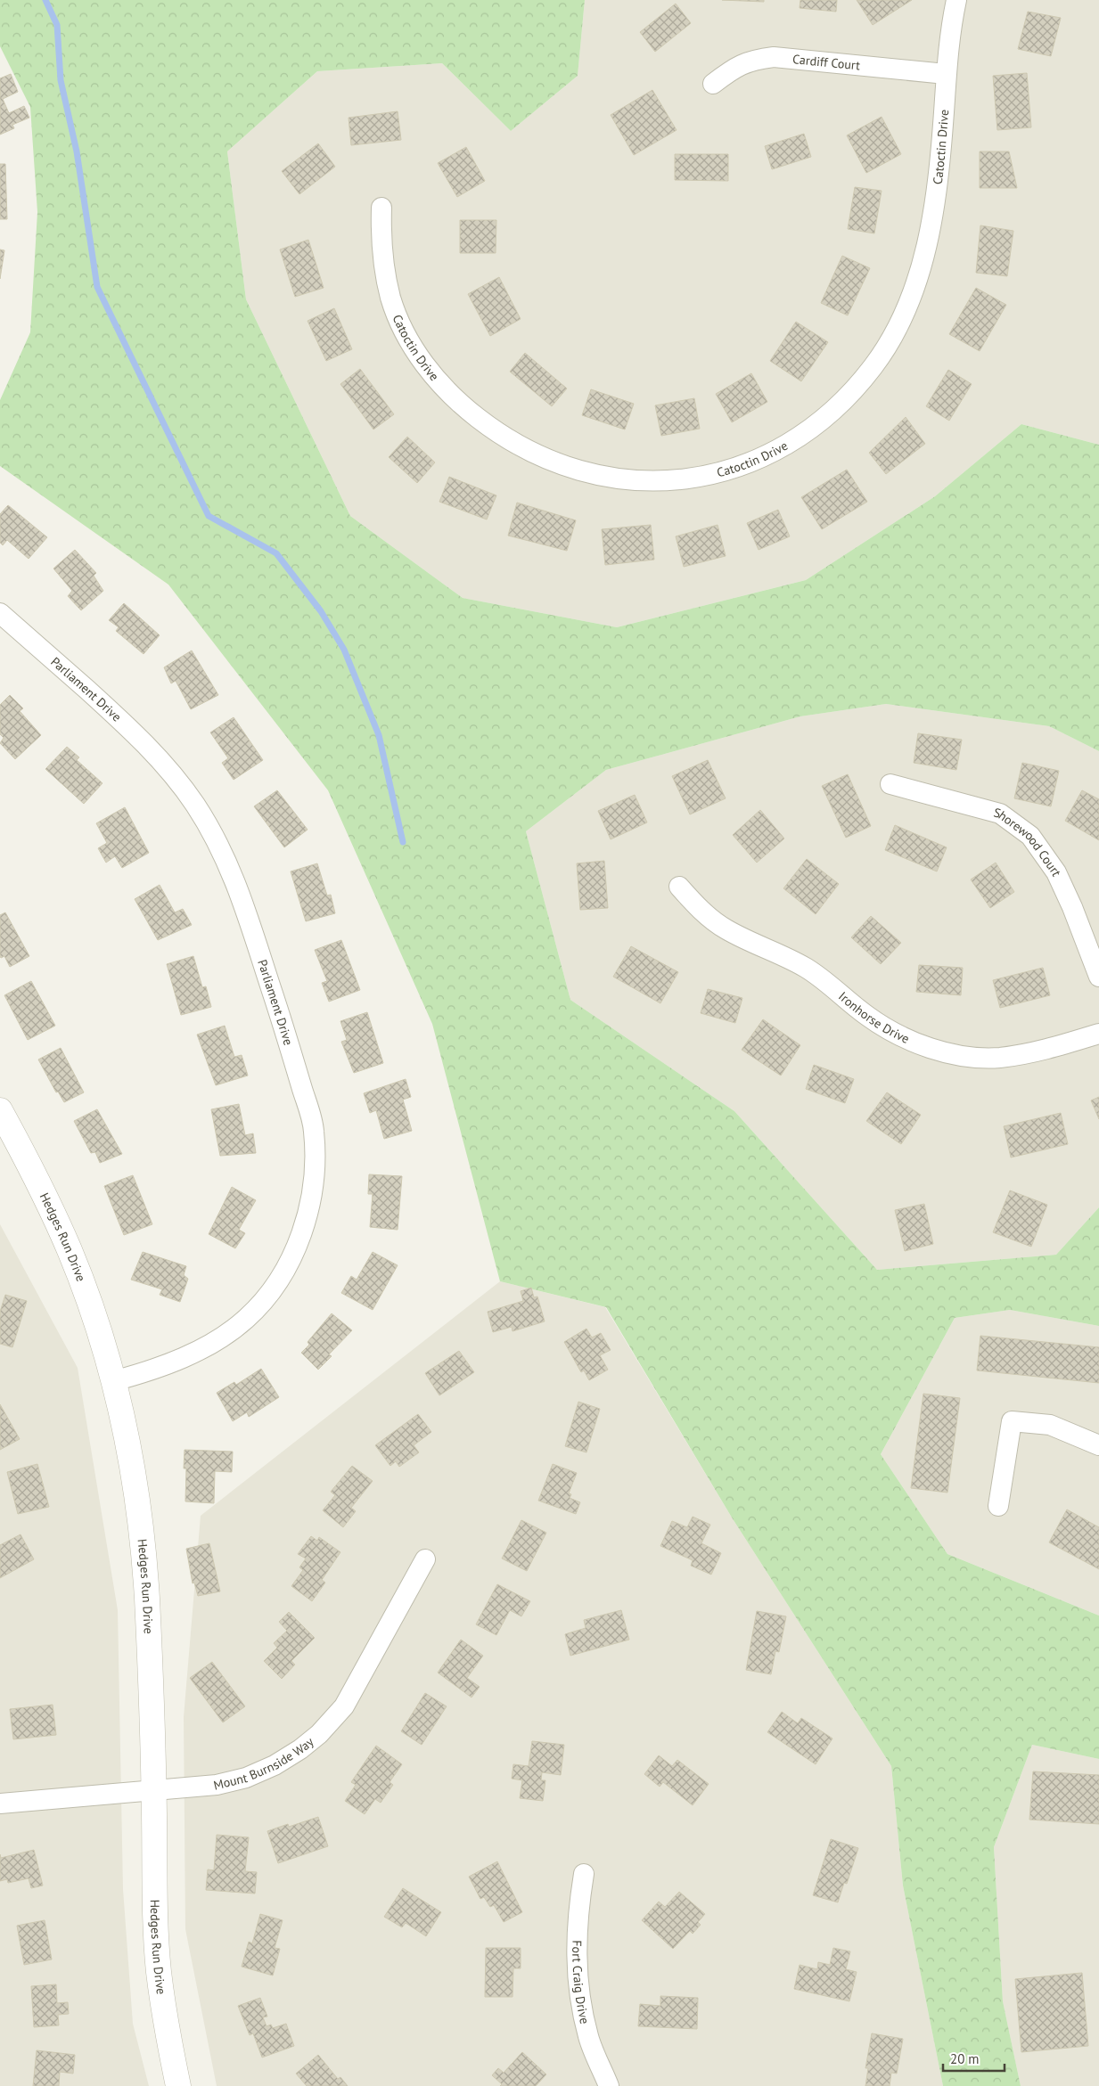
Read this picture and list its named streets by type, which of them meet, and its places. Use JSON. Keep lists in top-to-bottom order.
{
  "streets": {
    "street": [
      "Cardiff Court",
      "Catoctin Drive",
      "Parliament Drive",
      "Shorewood Court",
      "Ironhorse Drive",
      "Hedges Run Drive",
      "Mount Burnside Way",
      "Fort Craig Drive"
    ]
  },
  "crossings": [
    ["Cardiff Court", "Catoctin Drive"],
    ["Parliament Drive", "Hedges Run Drive"],
    ["Hedges Run Drive", "Mount Burnside Way"]
  ],
  "scale_bar": "20 m"
}
